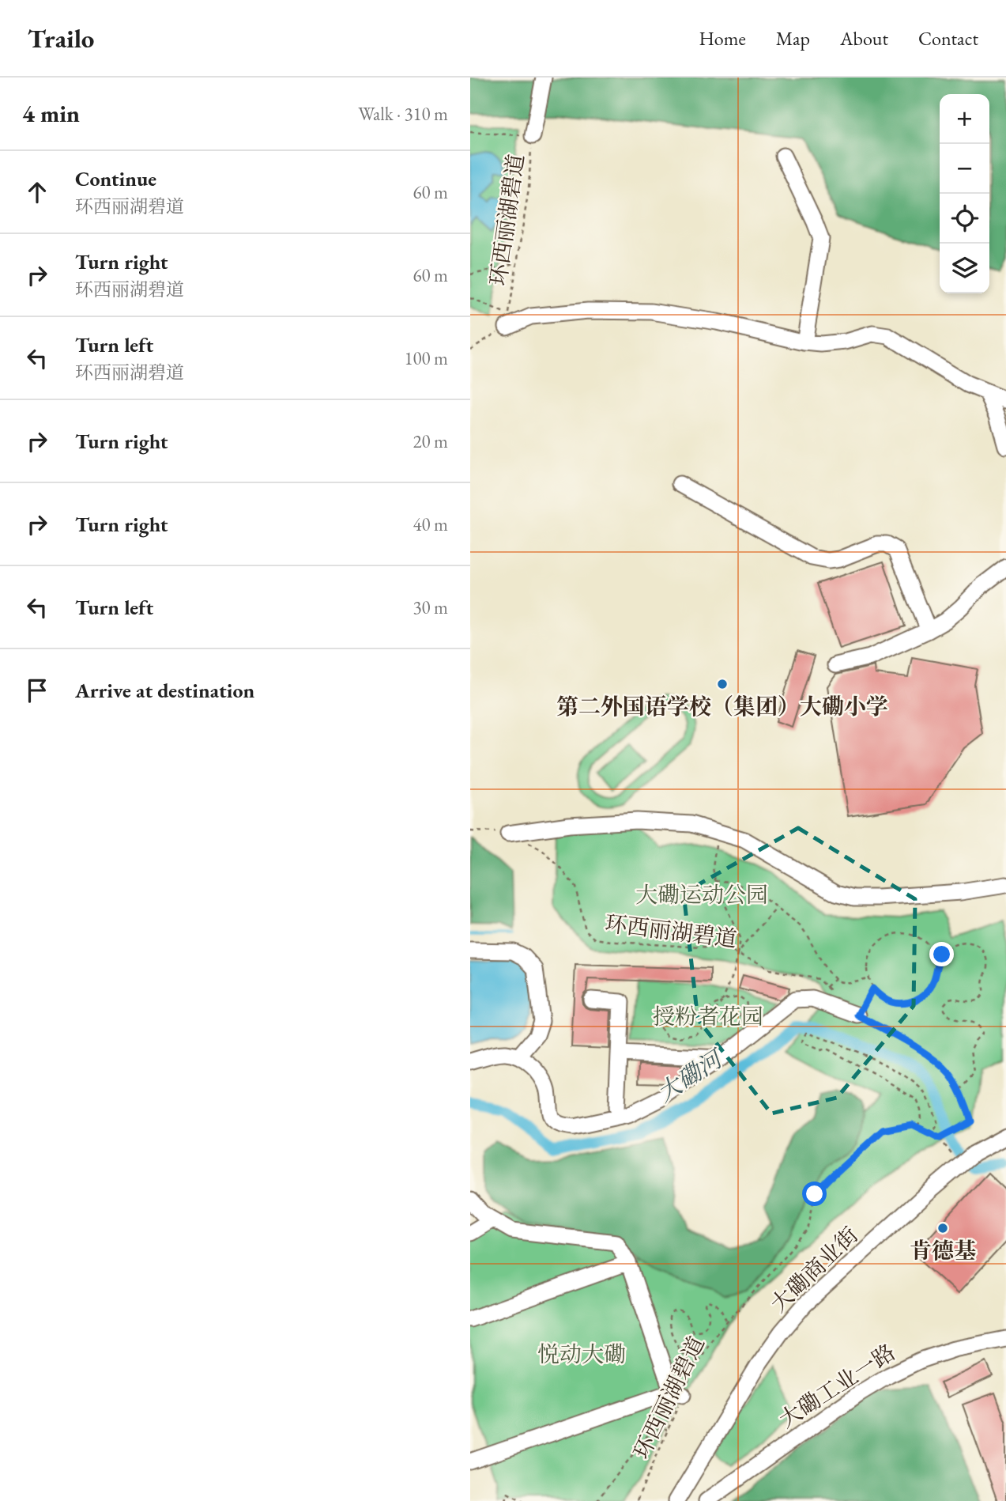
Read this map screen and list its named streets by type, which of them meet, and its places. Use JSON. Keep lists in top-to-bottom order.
{
  "streets": {
    "street": ["大磡商业街", "大磡工业一路"],
    "path": ["环西丽湖碧道"]
  },
  "water": ["大磡河"],
  "parks": ["大磡运动公园", "授粉者花园", "悦动大磡"],
  "places": ["第二外国语学校（集团）大磡小学", "肯德基"],
  "page": {
    "header": "Trailo",
    "nav": [
      "Home",
      "Map",
      "About",
      "Contact"
    ],
    "heading": ["4 min", "Walk · 310 m"],
    "map_buttons": ["+", "−"],
    "list": [
      ["Continue", "环西丽湖碧道", "60 m"],
      ["Turn right", "环西丽湖碧道", "60 m"],
      ["Turn left", "环西丽湖碧道", "100 m"],
      ["Turn right", "20 m"],
      ["Turn right", "40 m"],
      ["Turn left", "30 m"],
      "Arrive at destination"
    ]
  }
}
